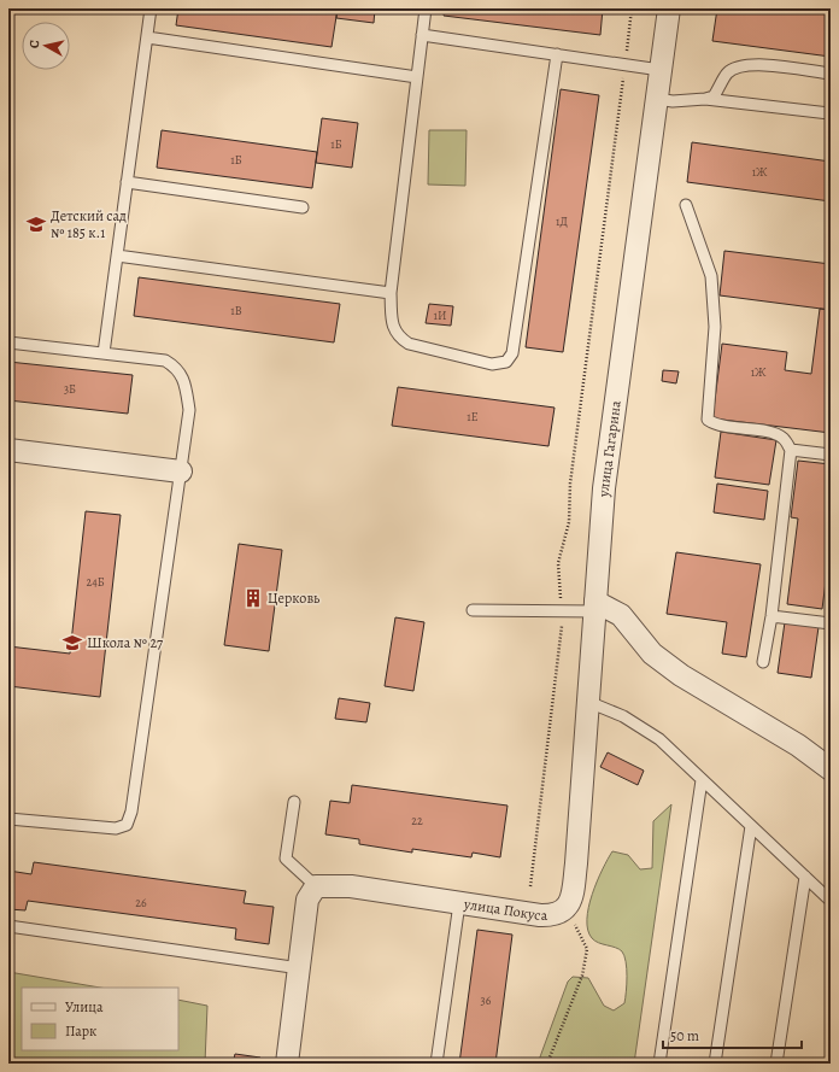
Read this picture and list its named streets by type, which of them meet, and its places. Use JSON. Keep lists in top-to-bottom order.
{
  "streets": {
    "street": ["улица Гагарина", "улица Покуса"]
  },
  "crossings": [
    ["улица Гагарина", "улица Покуса"]
  ],
  "places": {
    "school or university": ["Детский сад № 185 к.1", "Школа № 27"],
    "building": ["Церковь"]
  },
  "house_numbers": [
    "1Б",
    "1Б",
    "1Ж",
    "1Д",
    "1В",
    "1И",
    "1Ж",
    "3Б",
    "1Е",
    "24Б",
    "22",
    "26",
    "36"
  ],
  "legend": ["Улица", "Парк"],
  "scale_bar": "50 m",
  "north": "left"
}
